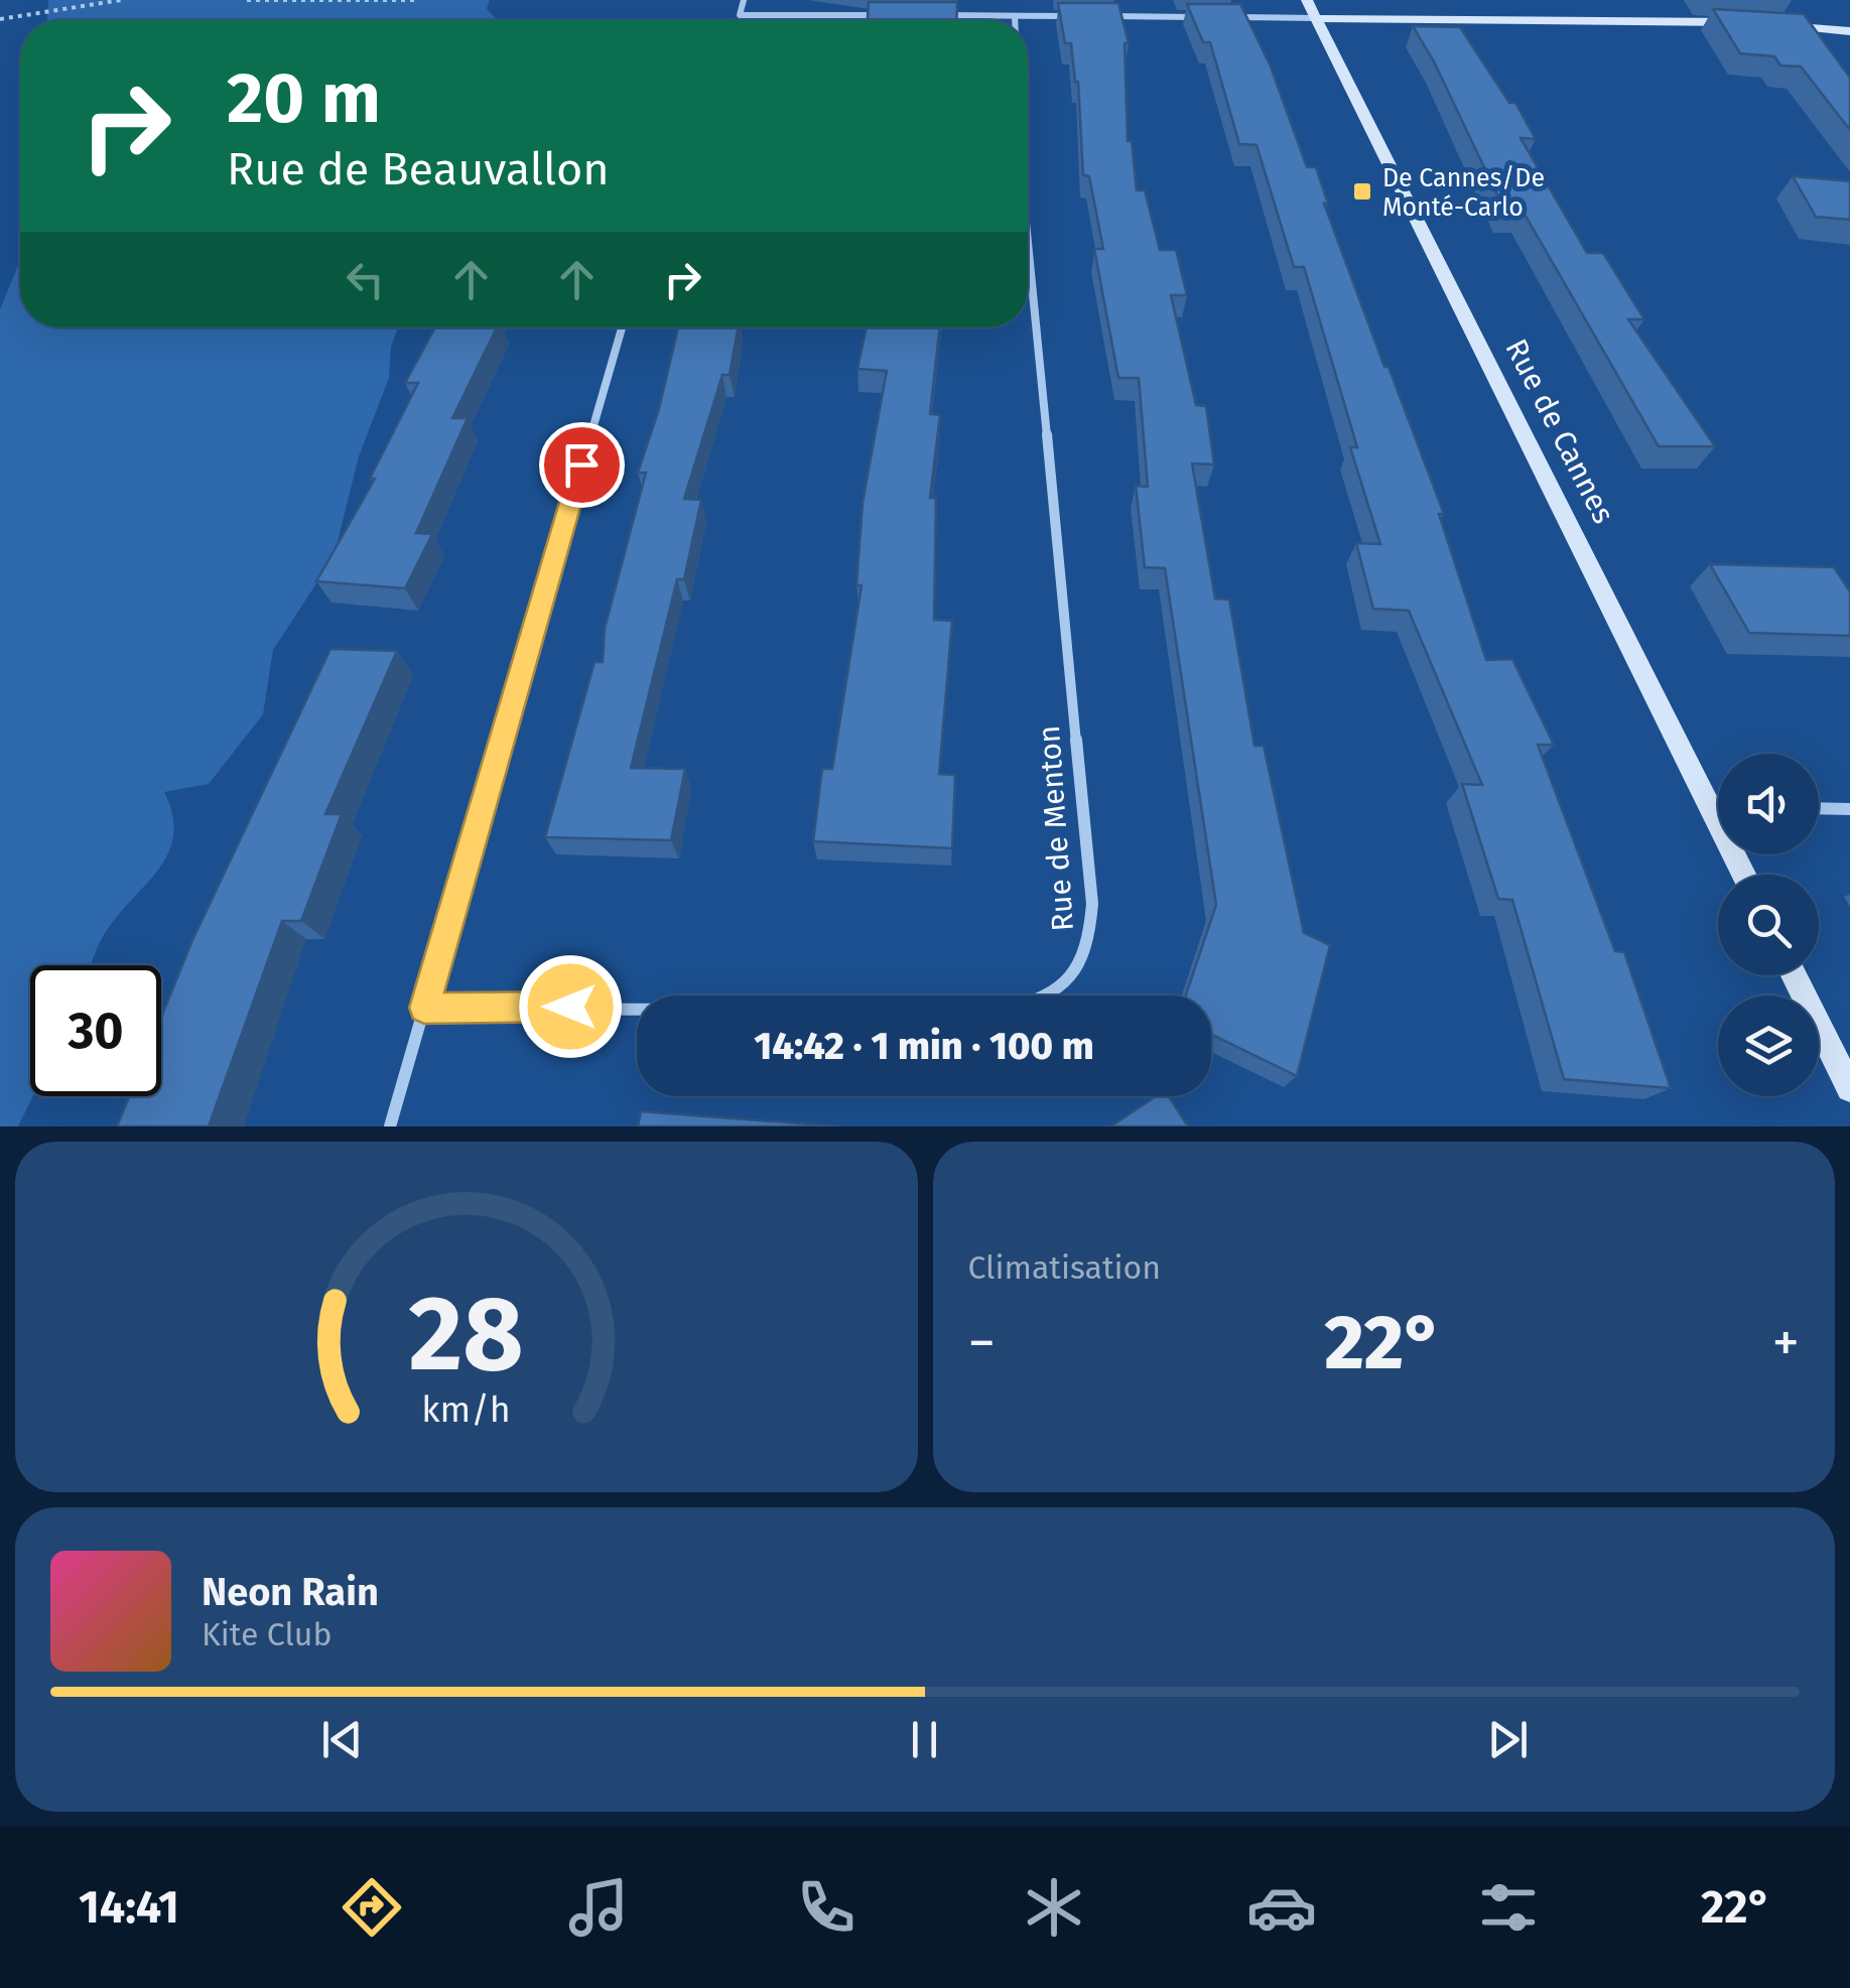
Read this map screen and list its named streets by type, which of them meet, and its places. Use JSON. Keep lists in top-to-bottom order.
{
  "streets": {
    "street": ["Rue de Cannes", "Rue de Menton"]
  },
  "places": {
    "transit": ["De Cannes/De Monté-Carlo"]
  },
  "page": {
    "turn": ["20 m", "Rue de Beauvallon"],
    "limit": "30",
    "trip": "14:42 · 1 min · 100 m",
    "tile": "Climatisation",
    "heat": ["−", "22°", "+"],
    "song": ["Neon Rain", "Kite Club"],
    "tabs": ["14:41", "22°"],
    "gauge": ["28", "km/h"]
  }
}
